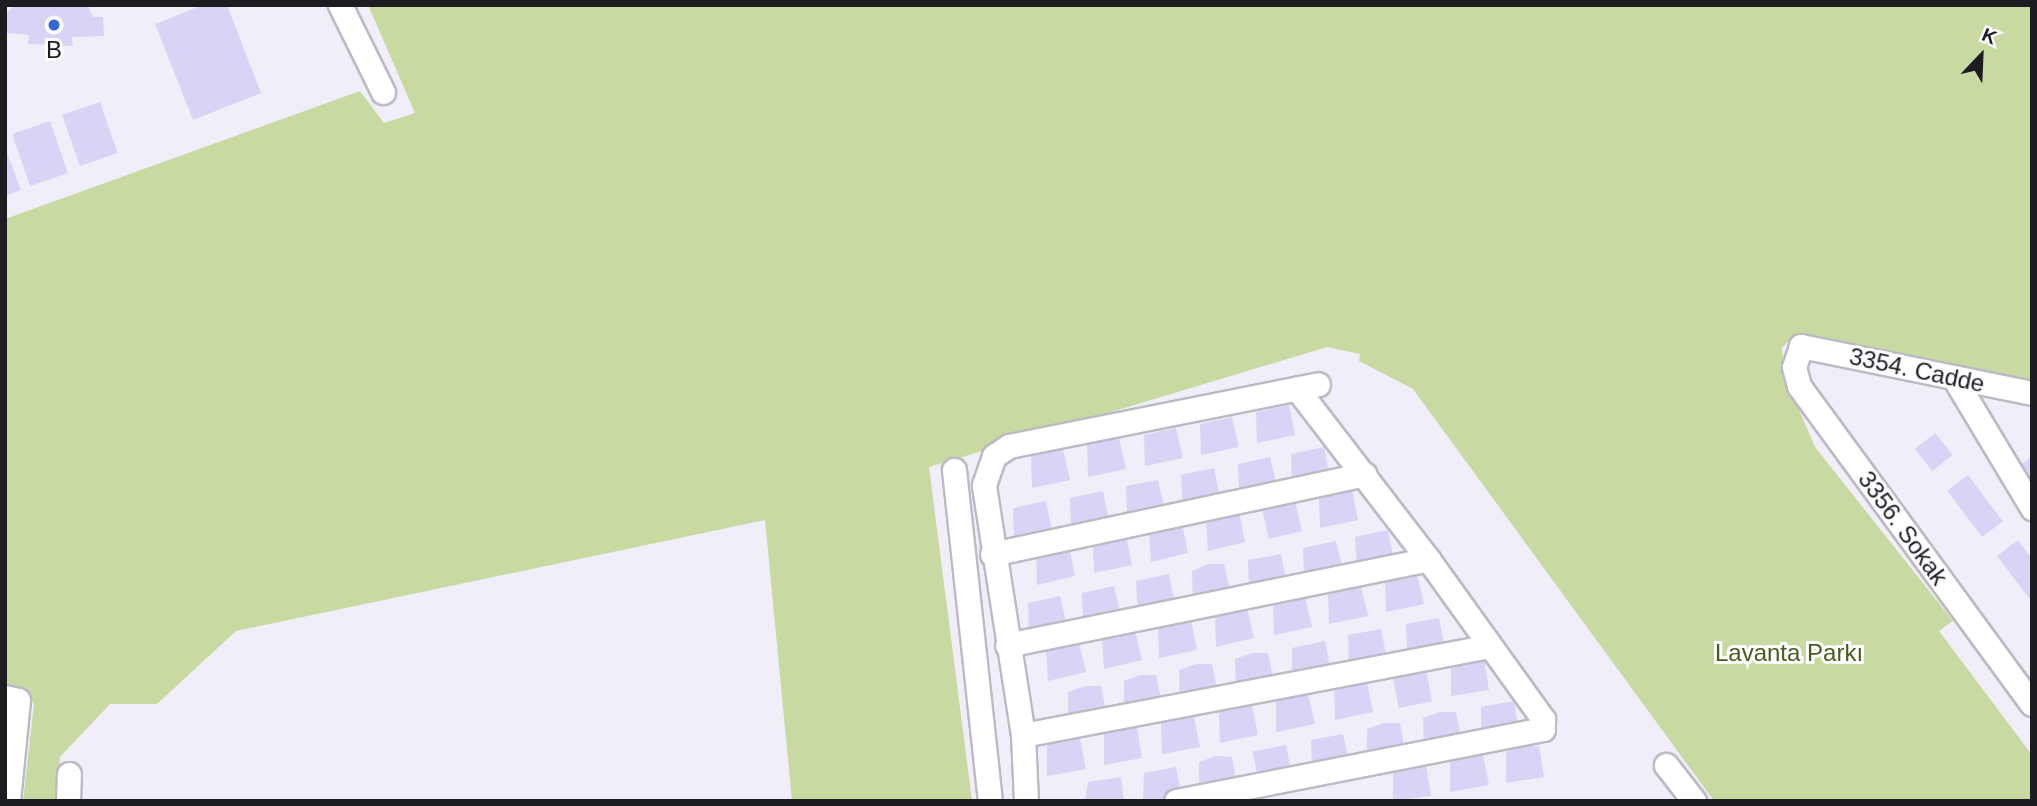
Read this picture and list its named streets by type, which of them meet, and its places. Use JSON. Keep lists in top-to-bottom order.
{
  "streets": {
    "street": ["3354. Cadde", "3356. Sokak"]
  },
  "crossings": [
    ["3354. Cadde", "3356. Sokak"]
  ],
  "parks": ["Lavanta Parkı"],
  "places": ["B"],
  "north": "top right"
}
